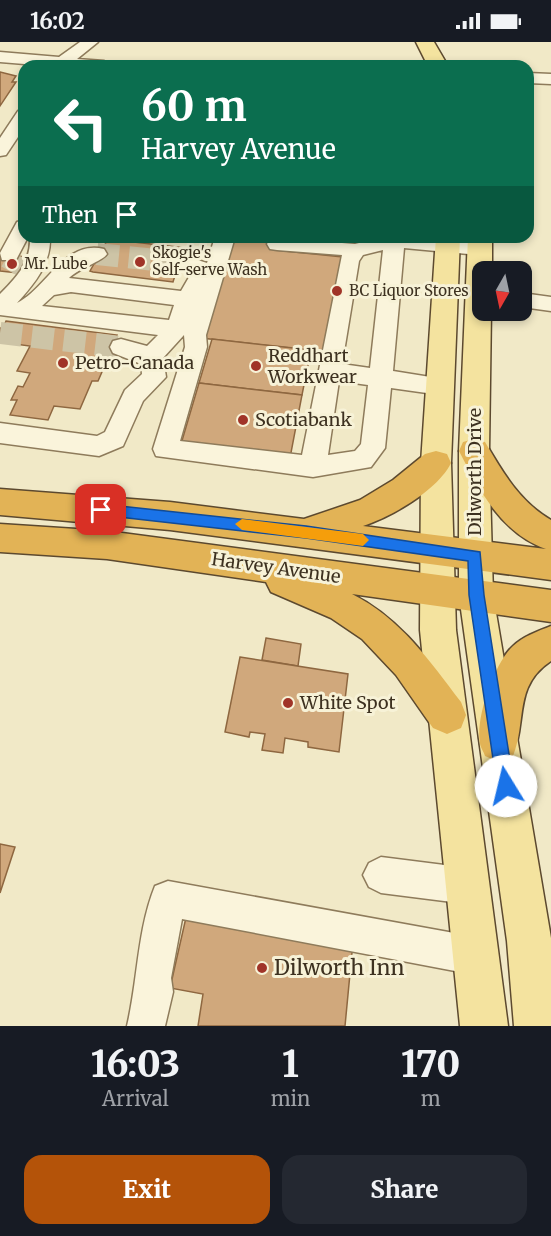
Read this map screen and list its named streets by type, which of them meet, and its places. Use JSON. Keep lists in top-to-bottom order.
{
  "streets": {
    "highway": ["Harvey Avenue"],
    "main road": ["Dilworth Drive"]
  },
  "crossings": [
    ["Dilworth Drive", "Harvey Avenue"]
  ],
  "places": [
    "Skogie's Self-serve Wash",
    "Mr. Lube",
    "BC Liquor Stores",
    "Petro-Canada",
    "Reddhart Workwear",
    "Scotiabank",
    "White Spot",
    "Dilworth Inn"
  ],
  "north": "bottom",
  "page": {
    "status": "16:02",
    "turn": ["60 m", "Harvey Avenue"],
    "then": "Then",
    "eta": [
      "16:03",
      "Arrival",
      "1",
      "min",
      "170",
      "m"
    ],
    "buttons": ["Exit", "Share"]
  }
}
